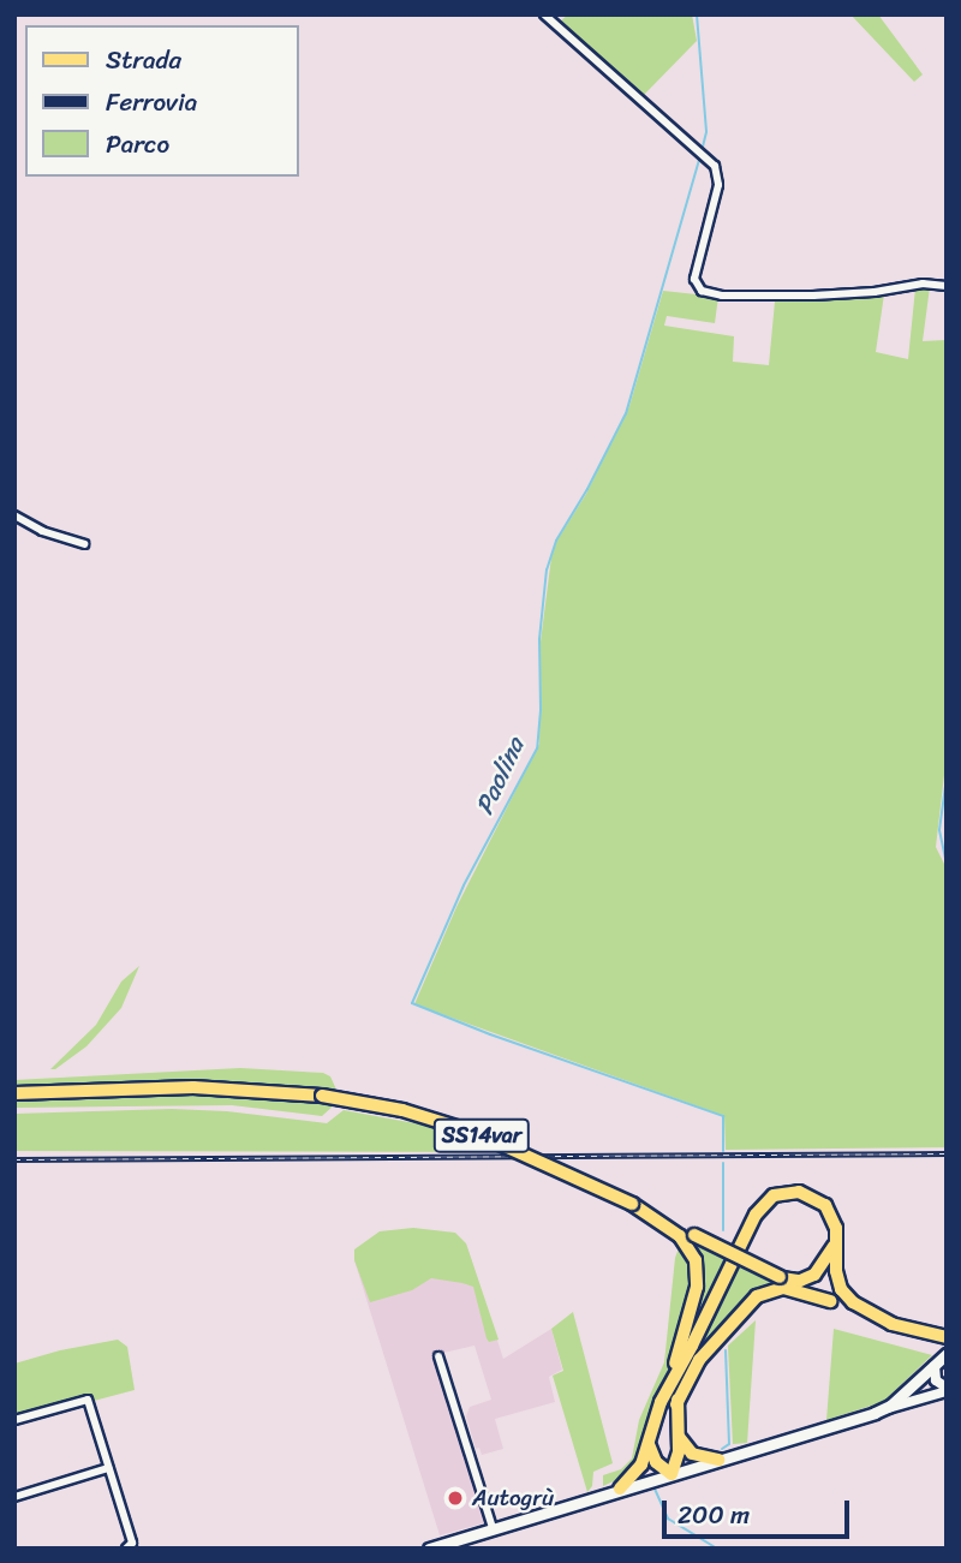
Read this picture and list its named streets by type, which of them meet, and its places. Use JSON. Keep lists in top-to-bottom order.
{
  "streets": {
    "highway": ["SS14var"]
  },
  "water": ["Paolina"],
  "places": ["Autogrù"],
  "legend": ["Strada", "Ferrovia", "Parco"],
  "scale_bar": "200 m"
}
